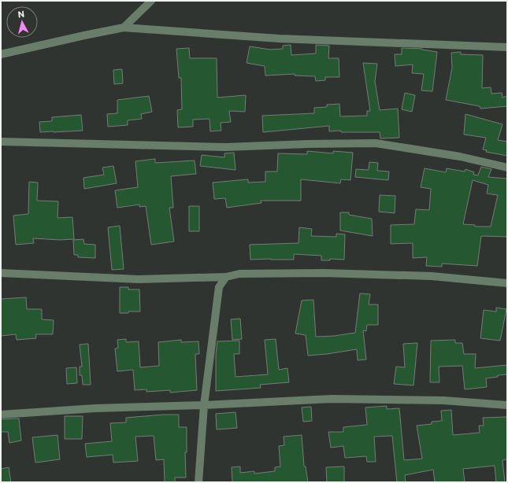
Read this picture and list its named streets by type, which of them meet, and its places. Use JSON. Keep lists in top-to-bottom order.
{
  "north": "top"
}
